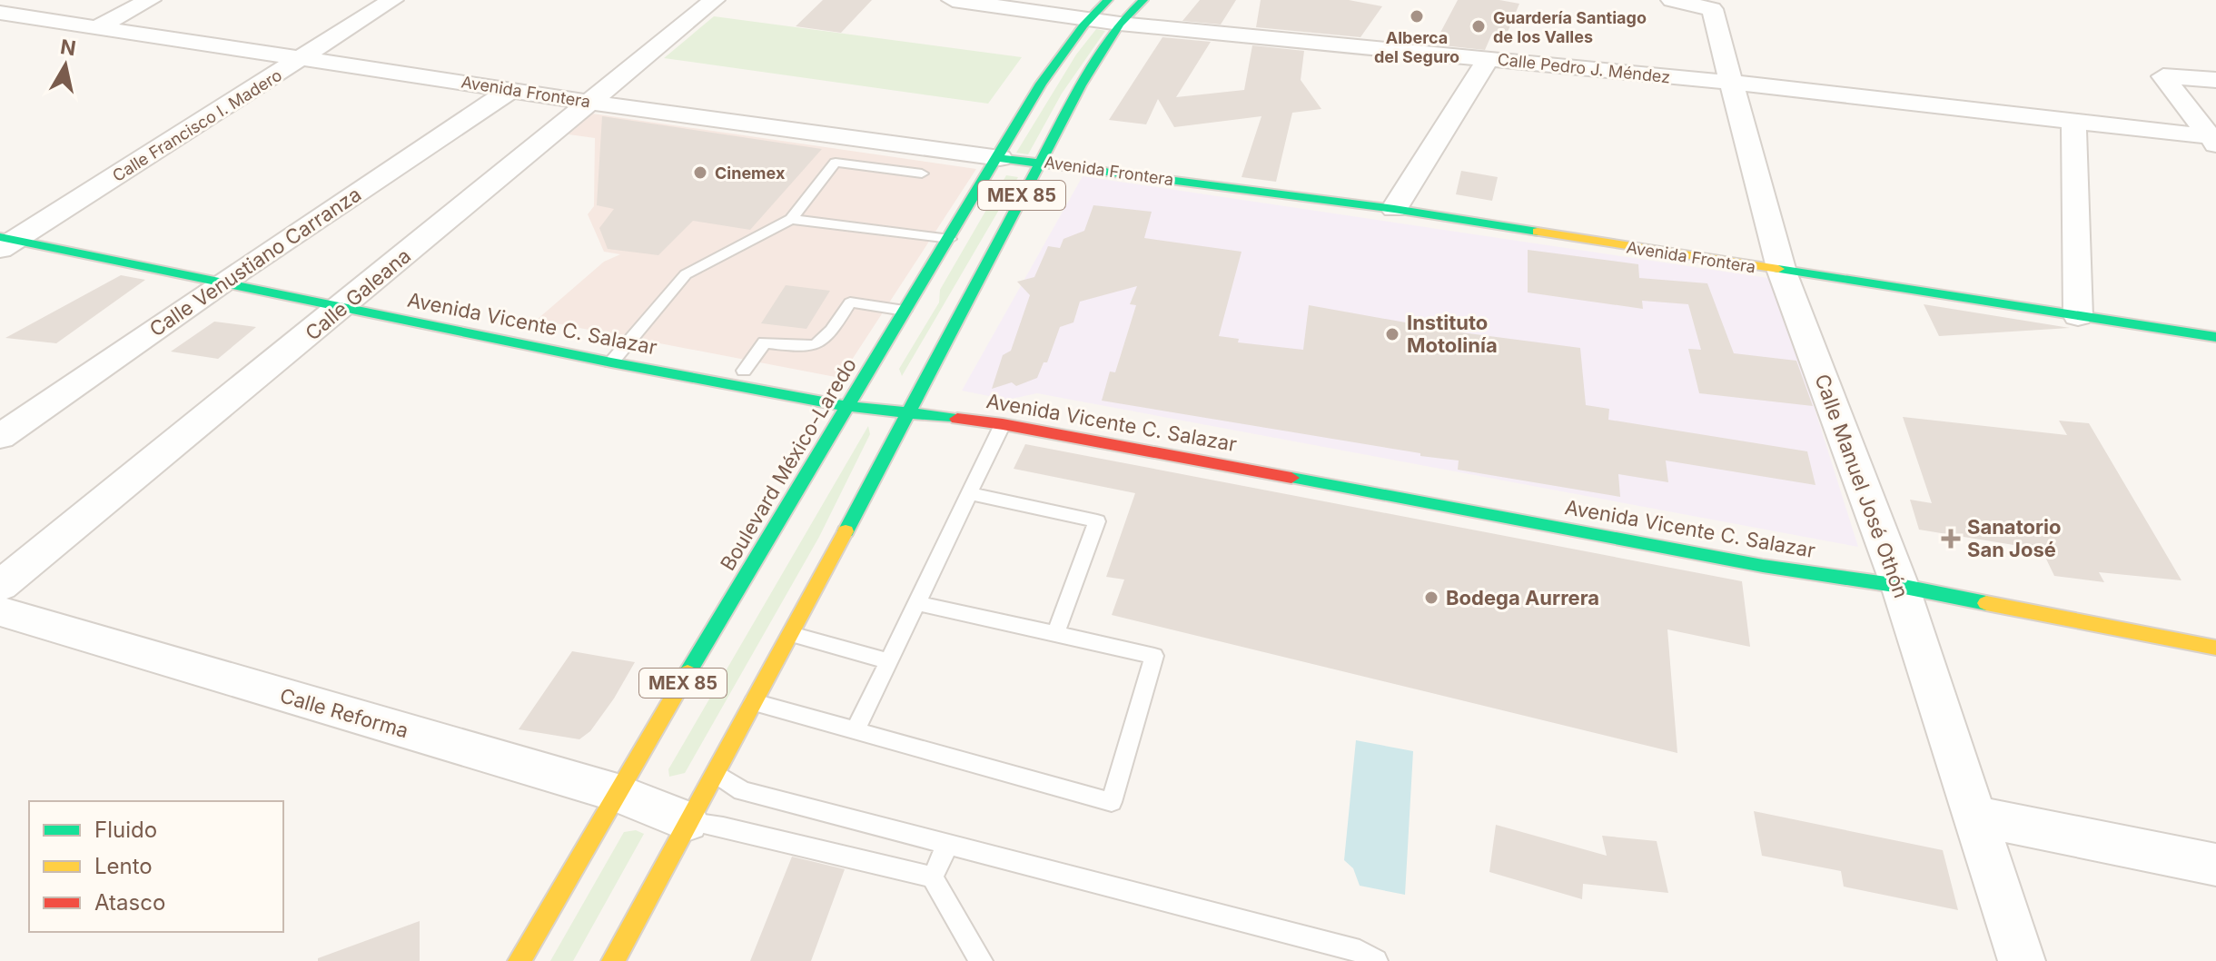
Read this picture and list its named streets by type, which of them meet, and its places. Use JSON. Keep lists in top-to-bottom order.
{
  "streets": {
    "main road": [
      "Avenida Frontera",
      "MEX 85",
      "Avenida Vicente C. Salazar",
      "Boulevard México-Laredo"
    ],
    "street": [
      "Calle Pedro J. Méndez",
      "Calle Francisco I. Madero",
      "Calle Venustiano Carranza",
      "Calle Galeana",
      "Calle Manuel José Othón",
      "Calle Reforma"
    ]
  },
  "crossings": [
    ["Calle Pedro J. Méndez", "MEX 85"],
    ["Calle Pedro J. Méndez", "Boulevard México-Laredo"],
    ["Calle Pedro J. Méndez", "Calle Manuel José Othón"],
    ["Avenida Frontera", "Calle Francisco I. Madero"],
    ["Avenida Frontera", "MEX 85"],
    ["Avenida Frontera", "Calle Venustiano Carranza"],
    ["Avenida Frontera", "Calle Galeana"],
    ["Avenida Frontera", "Boulevard México-Laredo"],
    ["Avenida Frontera", "Calle Manuel José Othón"],
    ["Calle Francisco I. Madero", "Avenida Vicente C. Salazar"],
    ["MEX 85", "Avenida Vicente C. Salazar"],
    ["MEX 85", "Calle Reforma"],
    ["Calle Venustiano Carranza", "Avenida Vicente C. Salazar"],
    ["Calle Galeana", "Avenida Vicente C. Salazar"],
    ["Avenida Vicente C. Salazar", "Boulevard México-Laredo"],
    ["Avenida Vicente C. Salazar", "Calle Manuel José Othón"],
    ["Boulevard México-Laredo", "Calle Reforma"]
  ],
  "places": {
    "other": [
      "Alberca del Seguro",
      "Guardería Santiago de los Valles",
      "Cinemex",
      "Instituto Motolinía",
      "Bodega Aurrera"
    ],
    "health": ["Sanatorio San José"]
  },
  "legend": ["Fluido", "Lento", "Atasco"],
  "north": "top"
}
